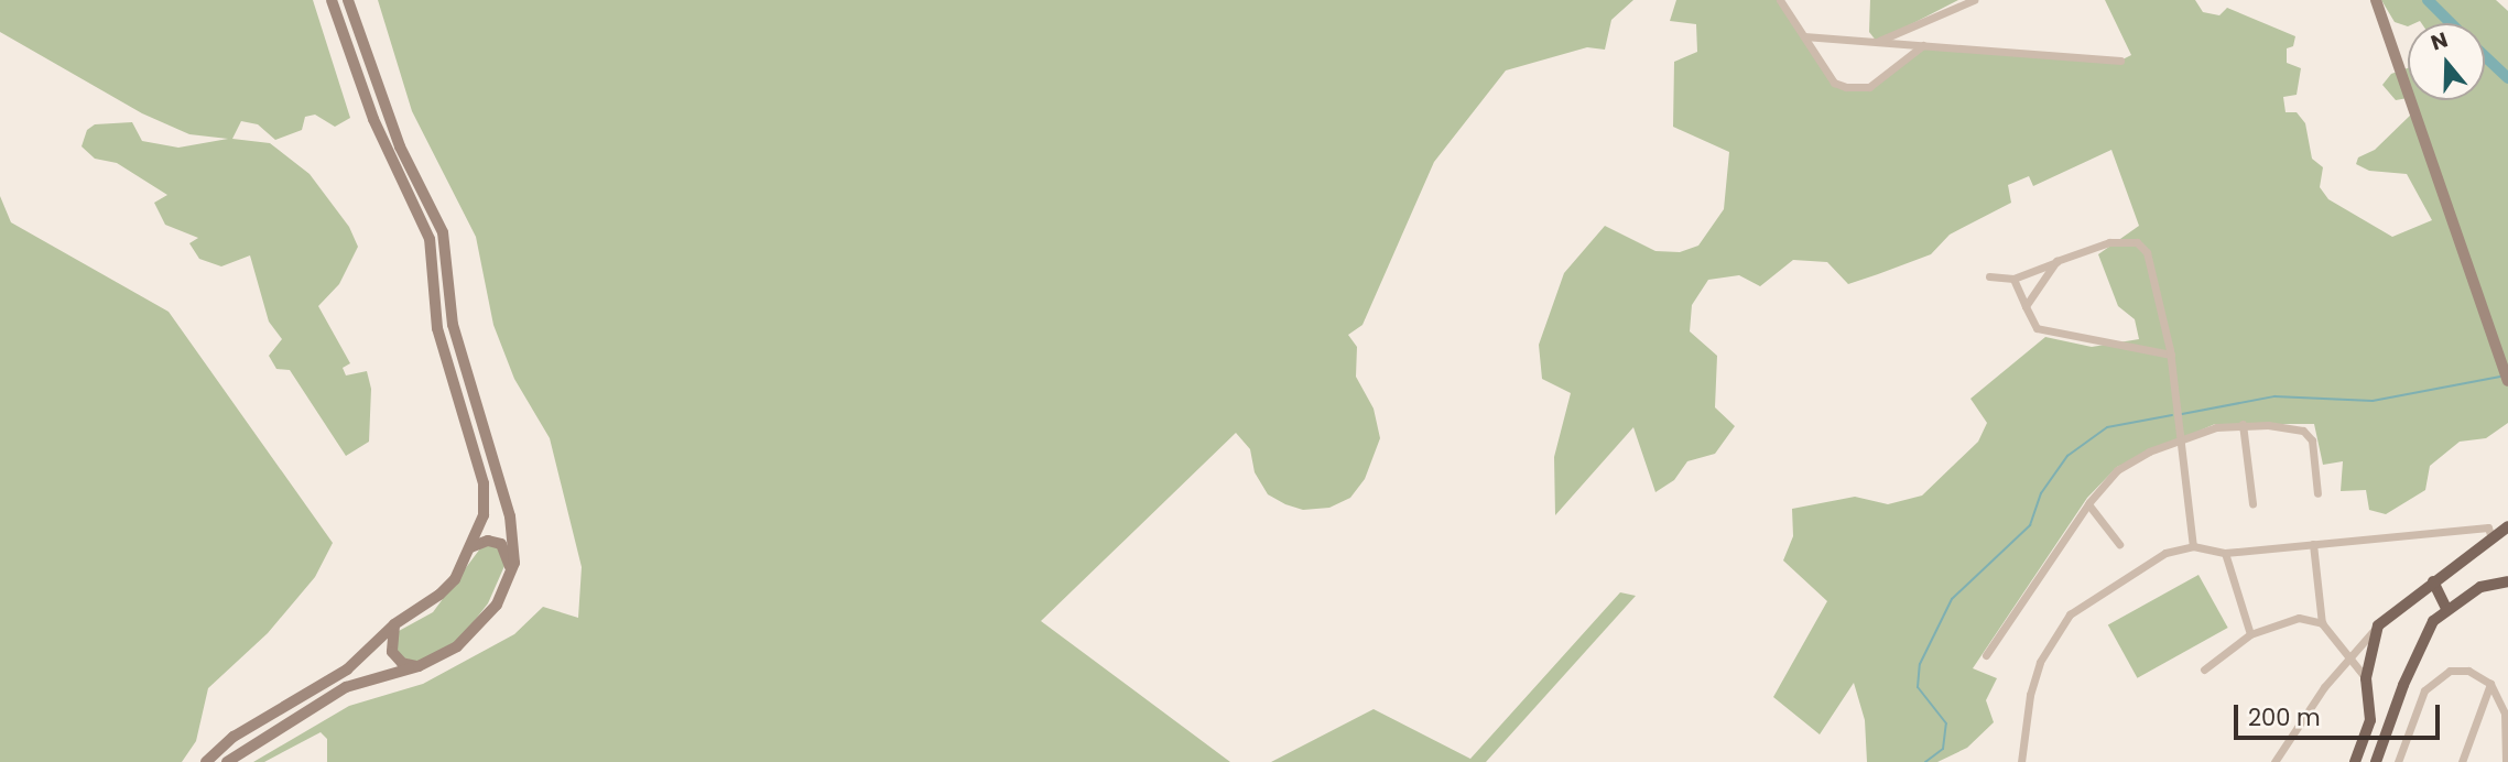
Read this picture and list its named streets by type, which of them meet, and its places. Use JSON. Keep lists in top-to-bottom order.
{
  "scale_bar": "200 m",
  "north": "top"
}
